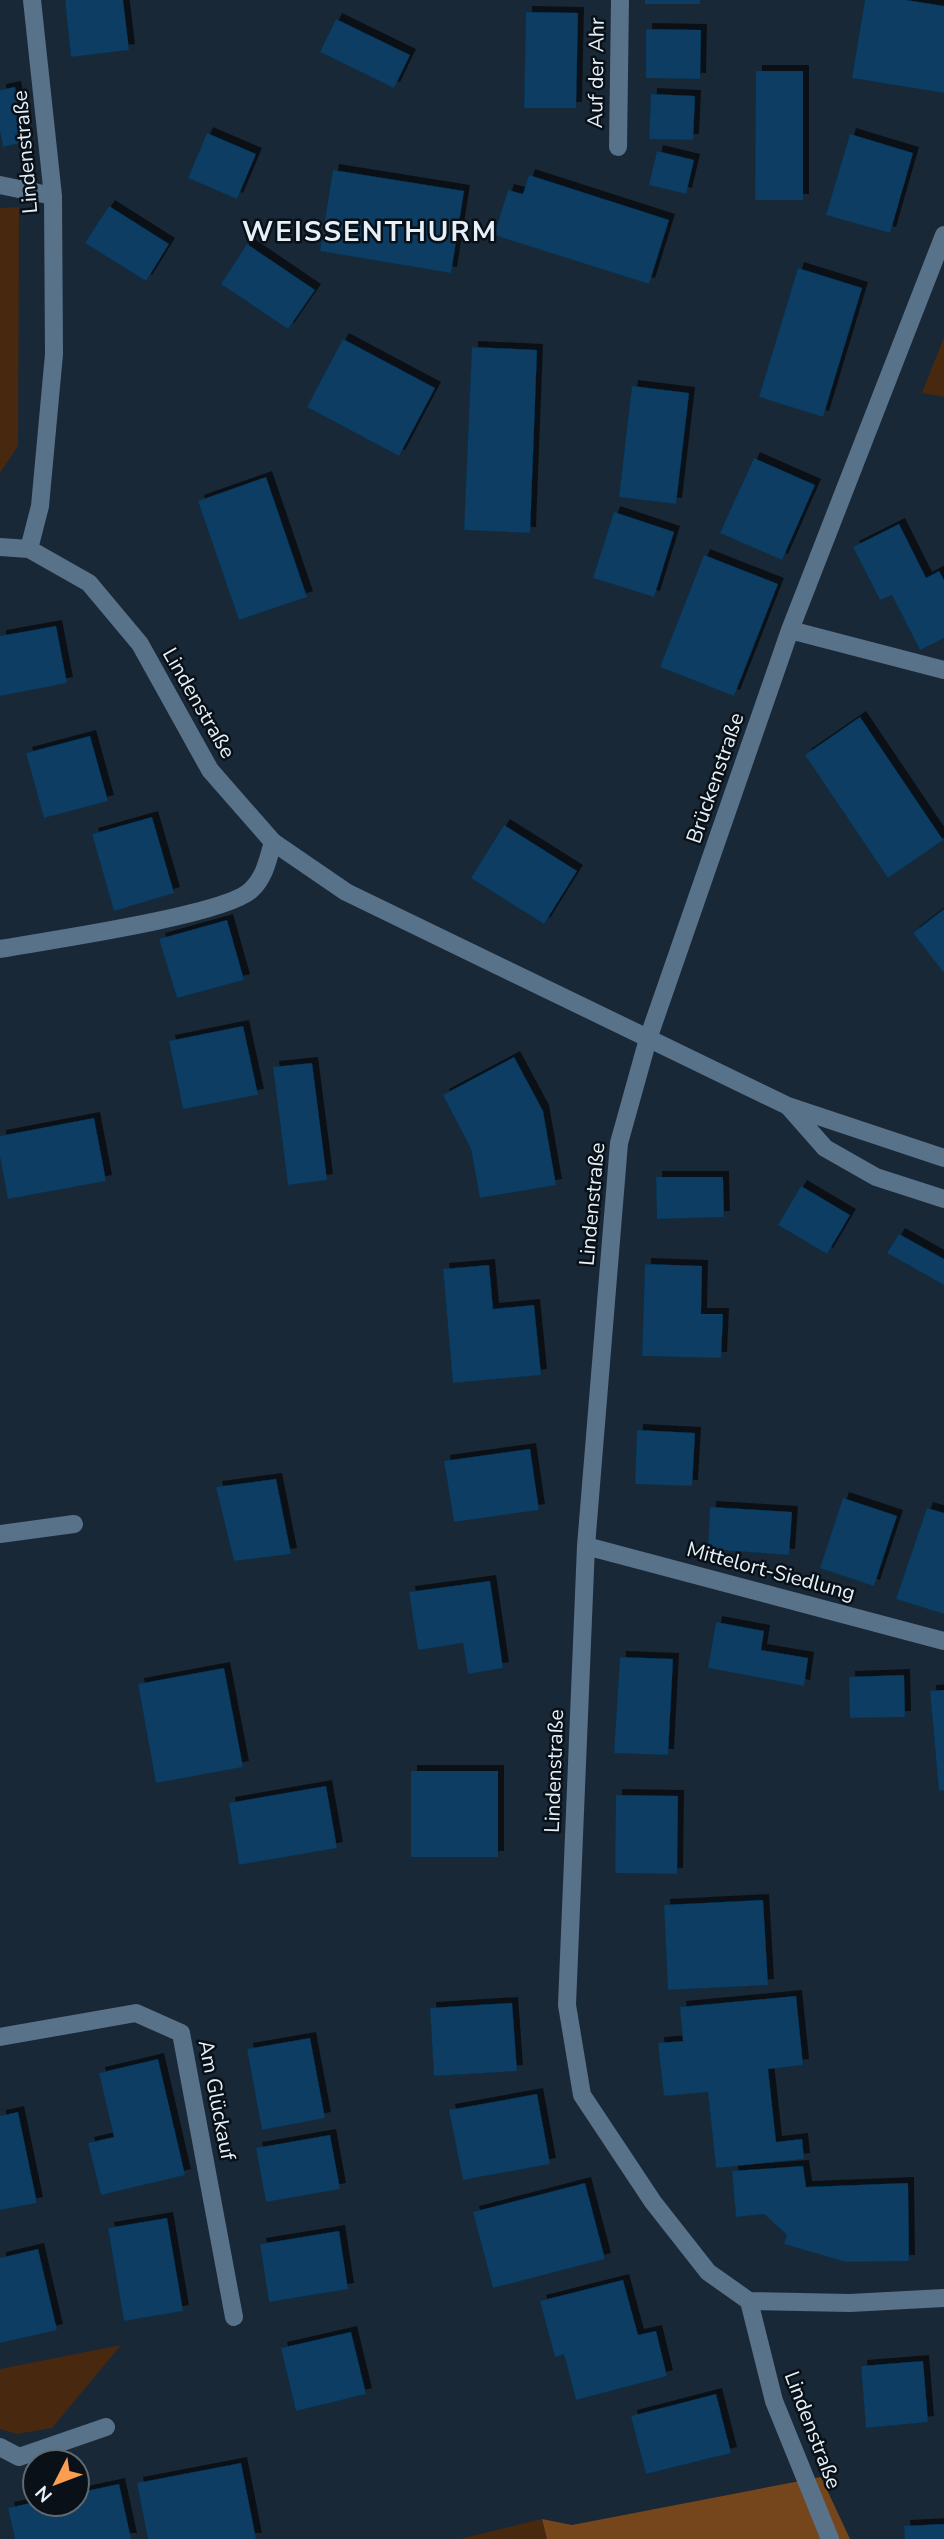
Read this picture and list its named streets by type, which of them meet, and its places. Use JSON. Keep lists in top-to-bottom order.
{
  "streets": {
    "street": [
      "Auf der Ahr",
      "Lindenstraße",
      "Brückenstraße",
      "Mittelort-Siedlung",
      "Am Glückauf"
    ]
  },
  "crossings": [
    ["Lindenstraße", "Brückenstraße"],
    ["Lindenstraße", "Mittelort-Siedlung"]
  ],
  "districts": ["WEISSENTHURM"],
  "north": "bottom left"
}
